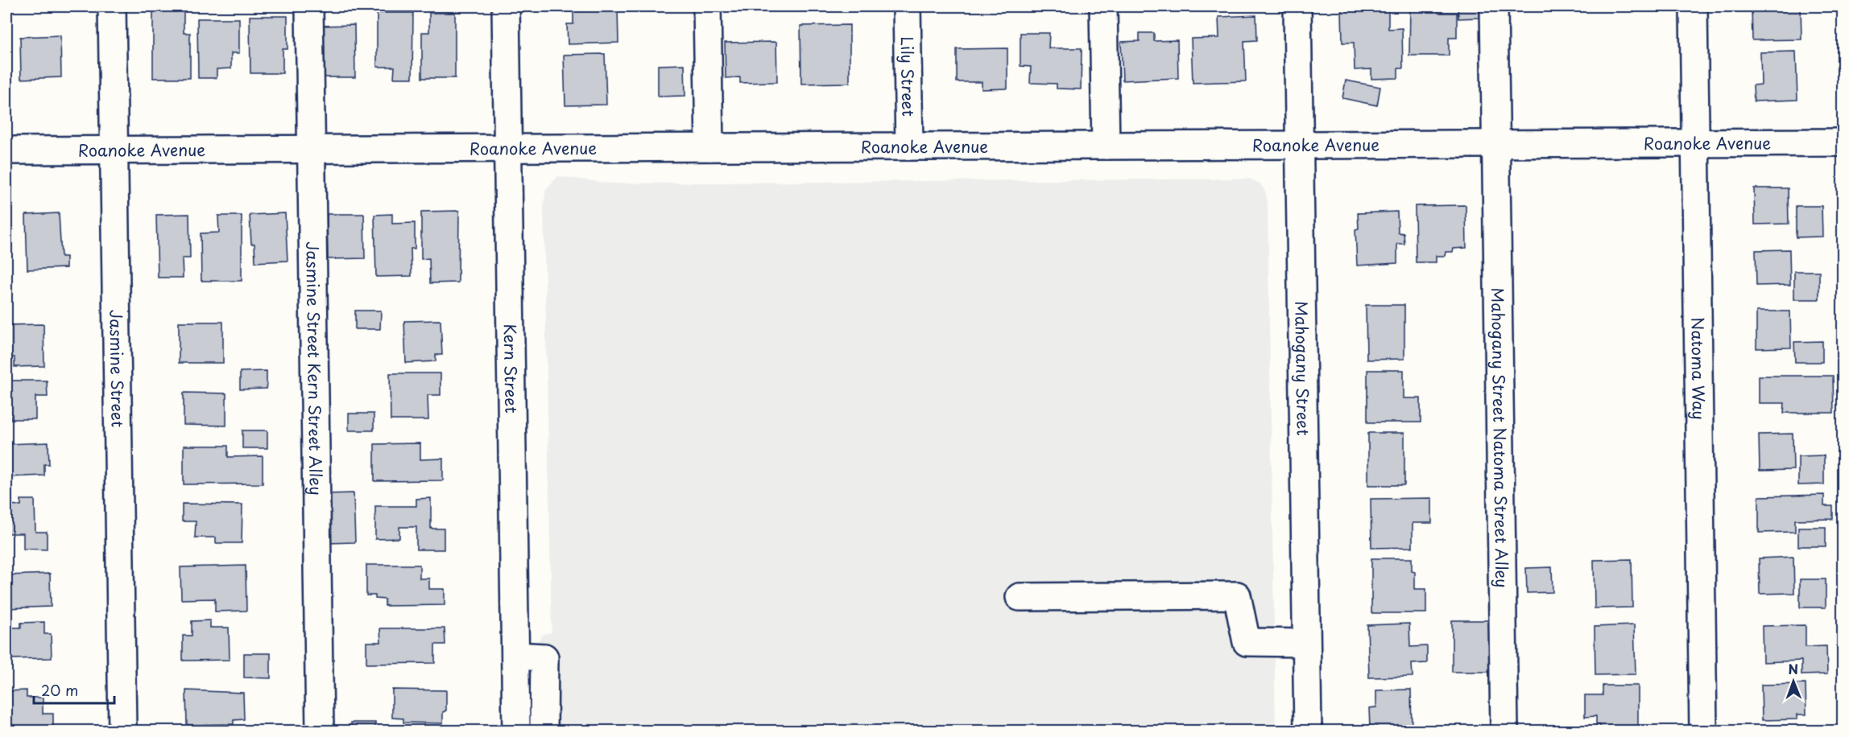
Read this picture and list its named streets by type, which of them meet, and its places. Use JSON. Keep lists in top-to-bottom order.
{
  "streets": {
    "street": [
      "Lily Street",
      "Roanoke Avenue",
      "Jasmine Street",
      "Jasmine Street Kern Street Alley",
      "Kern Street",
      "Mahogany Street",
      "Natoma Way",
      "Mahogany Street Natoma Street Alley"
    ]
  },
  "crossings": [
    ["Lily Street", "Roanoke Avenue"],
    ["Roanoke Avenue", "Jasmine Street"],
    ["Roanoke Avenue", "Jasmine Street Kern Street Alley"],
    ["Roanoke Avenue", "Kern Street"],
    ["Roanoke Avenue", "Mahogany Street"],
    ["Roanoke Avenue", "Natoma Way"],
    ["Roanoke Avenue", "Mahogany Street Natoma Street Alley"]
  ],
  "scale_bar": "20 m",
  "north": "top"
}
